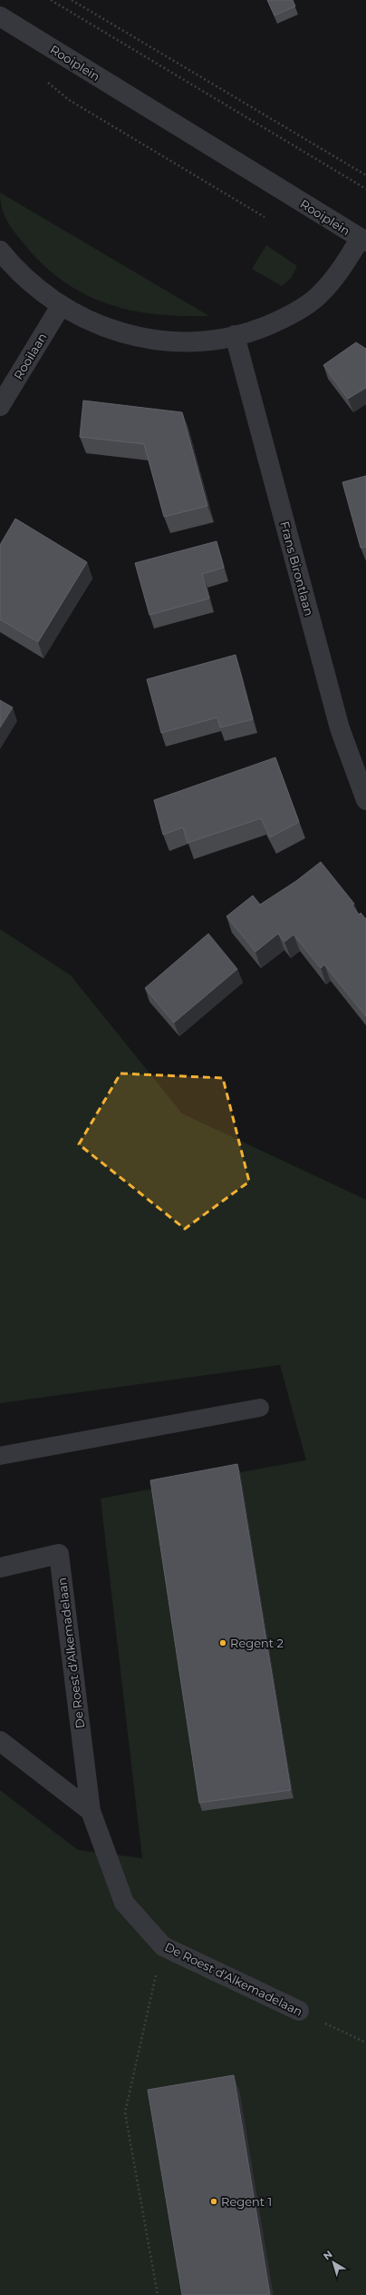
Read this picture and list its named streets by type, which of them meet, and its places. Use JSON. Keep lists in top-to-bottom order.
{
  "streets": {
    "street": [
      "Rooiplein",
      "Rooilaan",
      "Frans Birontlaan",
      "De Roest d'Alkemadelaan"
    ]
  },
  "crossings": [
    ["Rooiplein", "Rooilaan"],
    ["Rooiplein", "Frans Birontlaan"]
  ],
  "places": ["Regent 2", "Regent 1"],
  "north": "top left"
}
